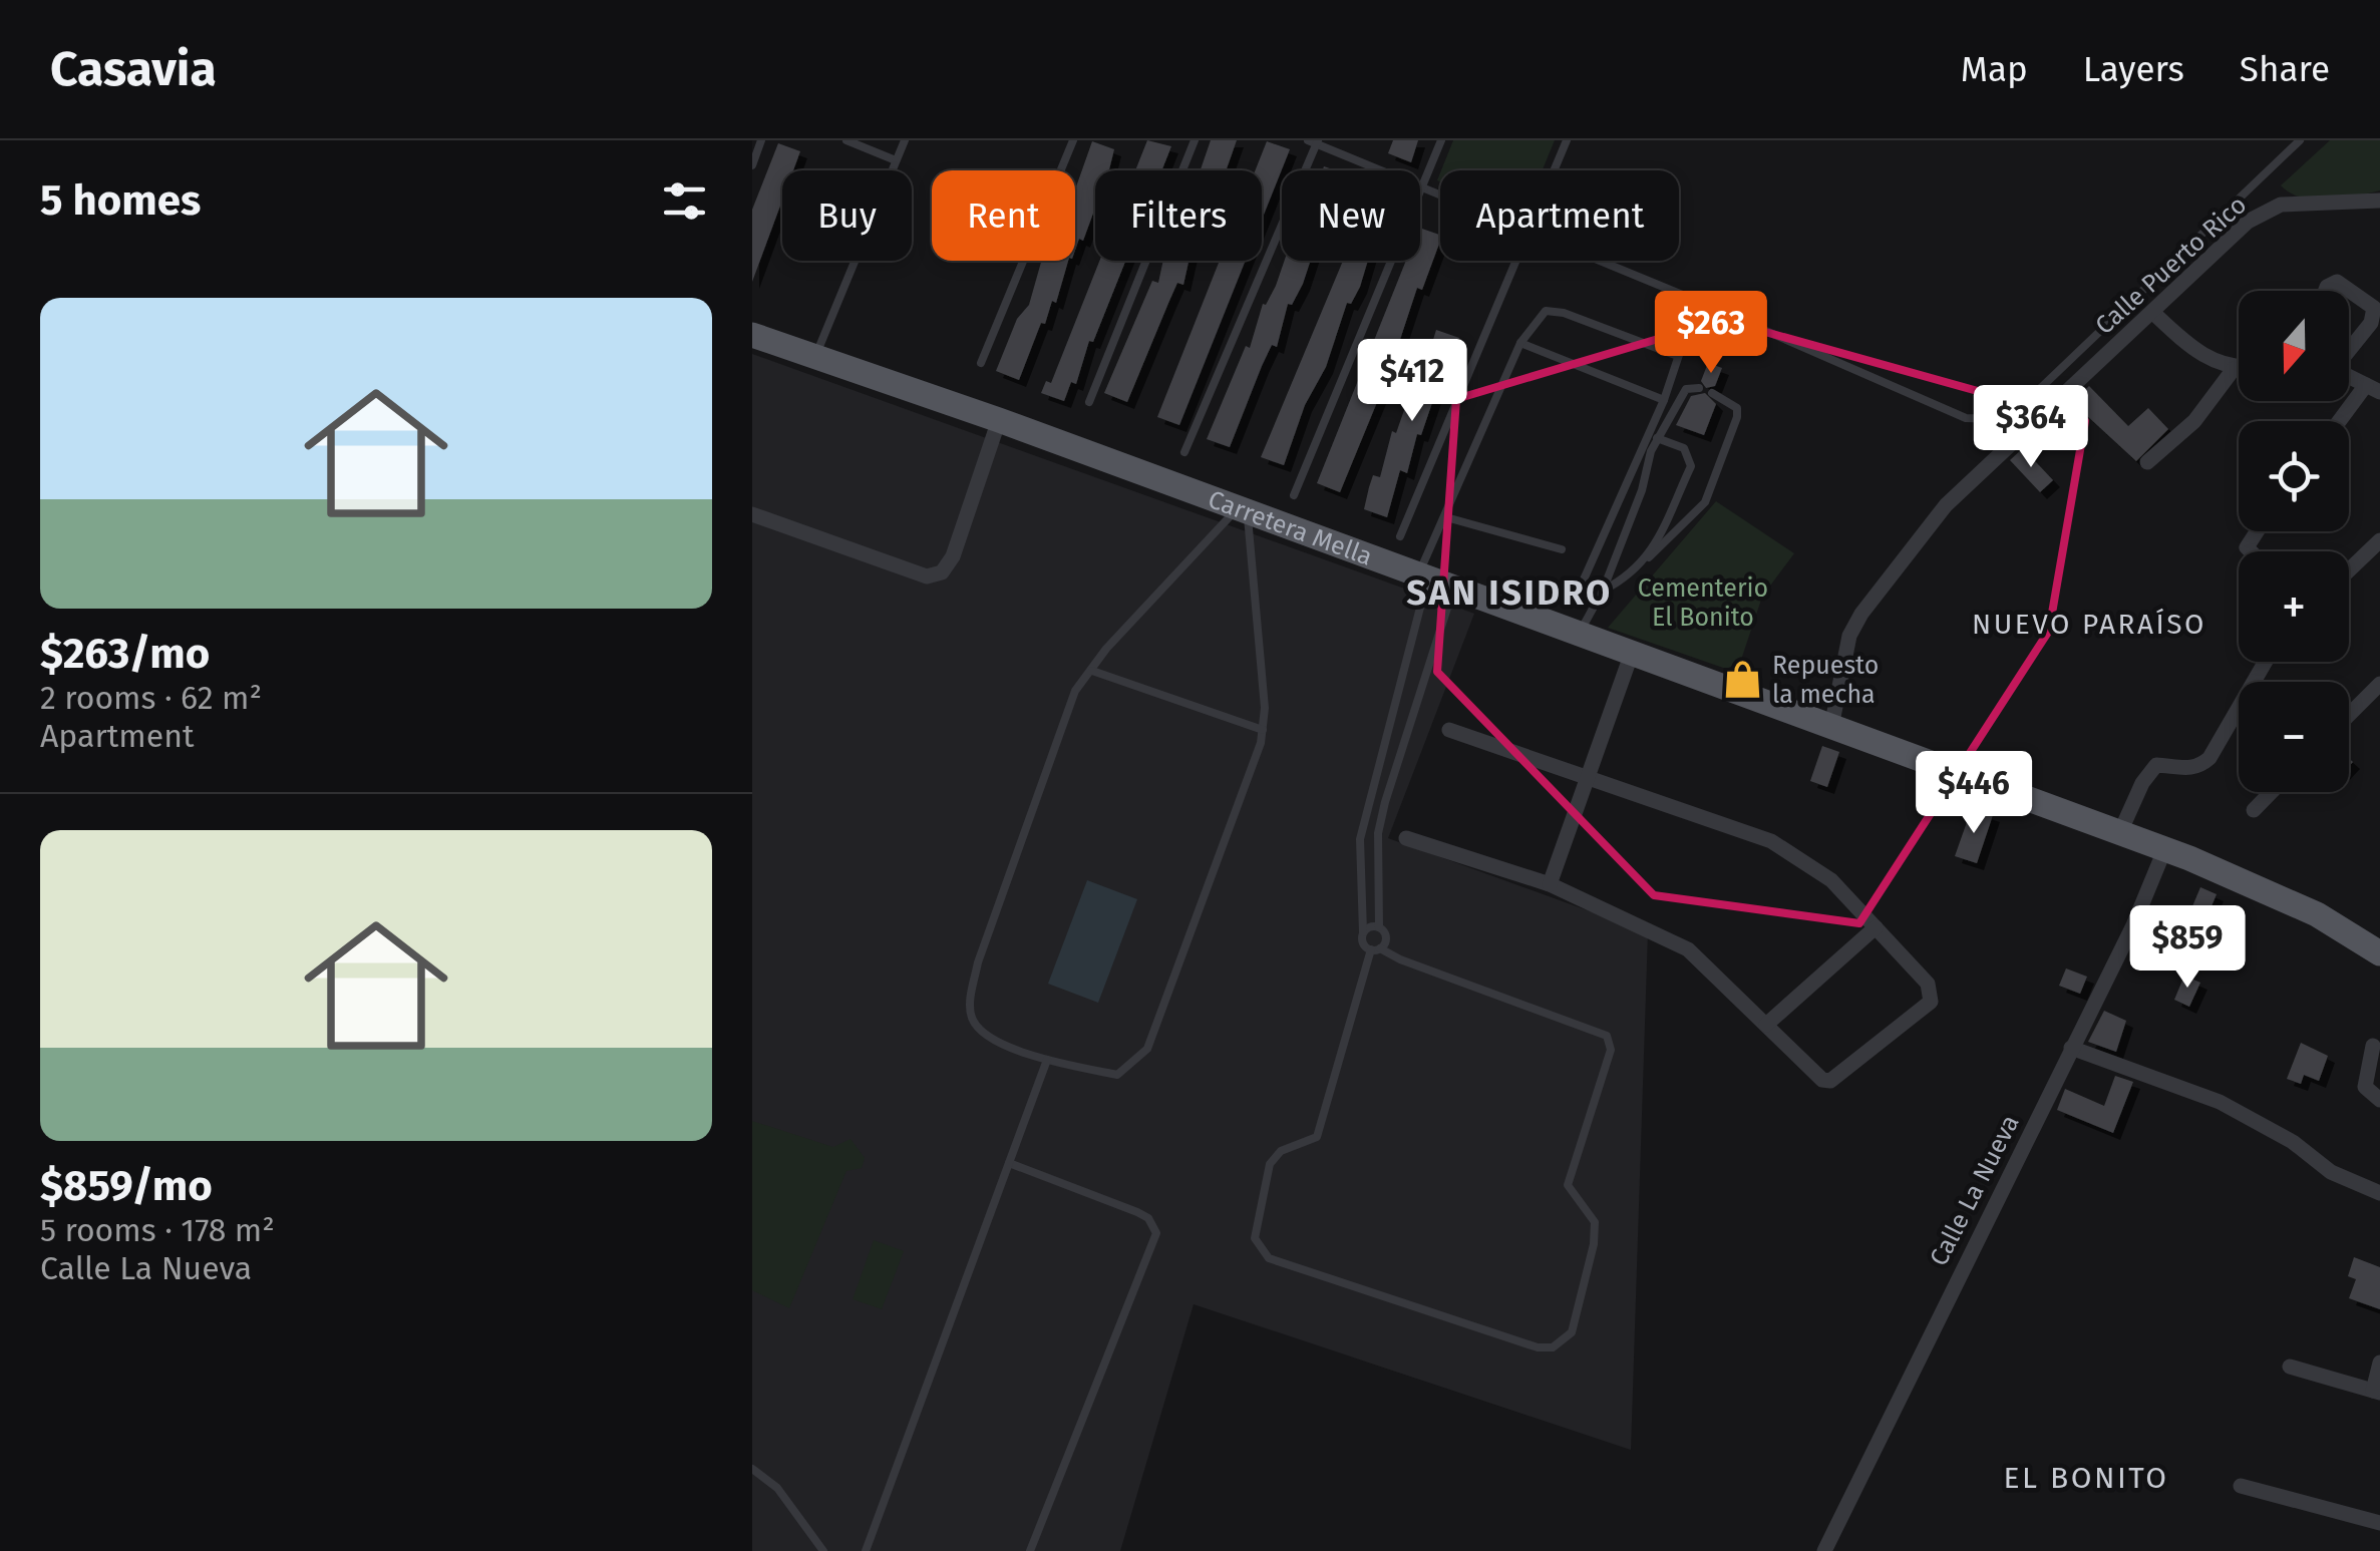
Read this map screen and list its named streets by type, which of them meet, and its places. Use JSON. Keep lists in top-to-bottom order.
{
  "streets": {
    "main road": ["Carretera Mella"],
    "street": ["Calle Puerto Rico", "Calle La Nueva"]
  },
  "crossings": [
    ["Calle Puerto Rico", "Carretera Mella"],
    ["Carretera Mella", "Calle La Nueva"]
  ],
  "districts": ["SAN ISIDRO", "NUEVO PARAÍSO", "EL BONITO"],
  "parks": ["Cementerio El Bonito"],
  "places": {
    "shop": ["Repuesto la mecha"]
  },
  "north": "bottom",
  "page": {
    "header": "Casavia",
    "nav": ["Map", "Layers", "Share"],
    "heading": "5 homes",
    "chip": [
      "Buy",
      "Rent",
      "Filters",
      "New",
      "Apartment"
    ],
    "list": [
      {
        "name": "$263/mo",
        "note": "2 rooms · 62 m² · Apartment"
      },
      {
        "name": "$859/mo",
        "note": "5 rooms · 178 m² · Calle La Nueva"
      }
    ],
    "map_buttons": ["+", "−"],
    "price": [
      "$263",
      "$412",
      "$364",
      "$446",
      "$859"
    ]
  }
}
